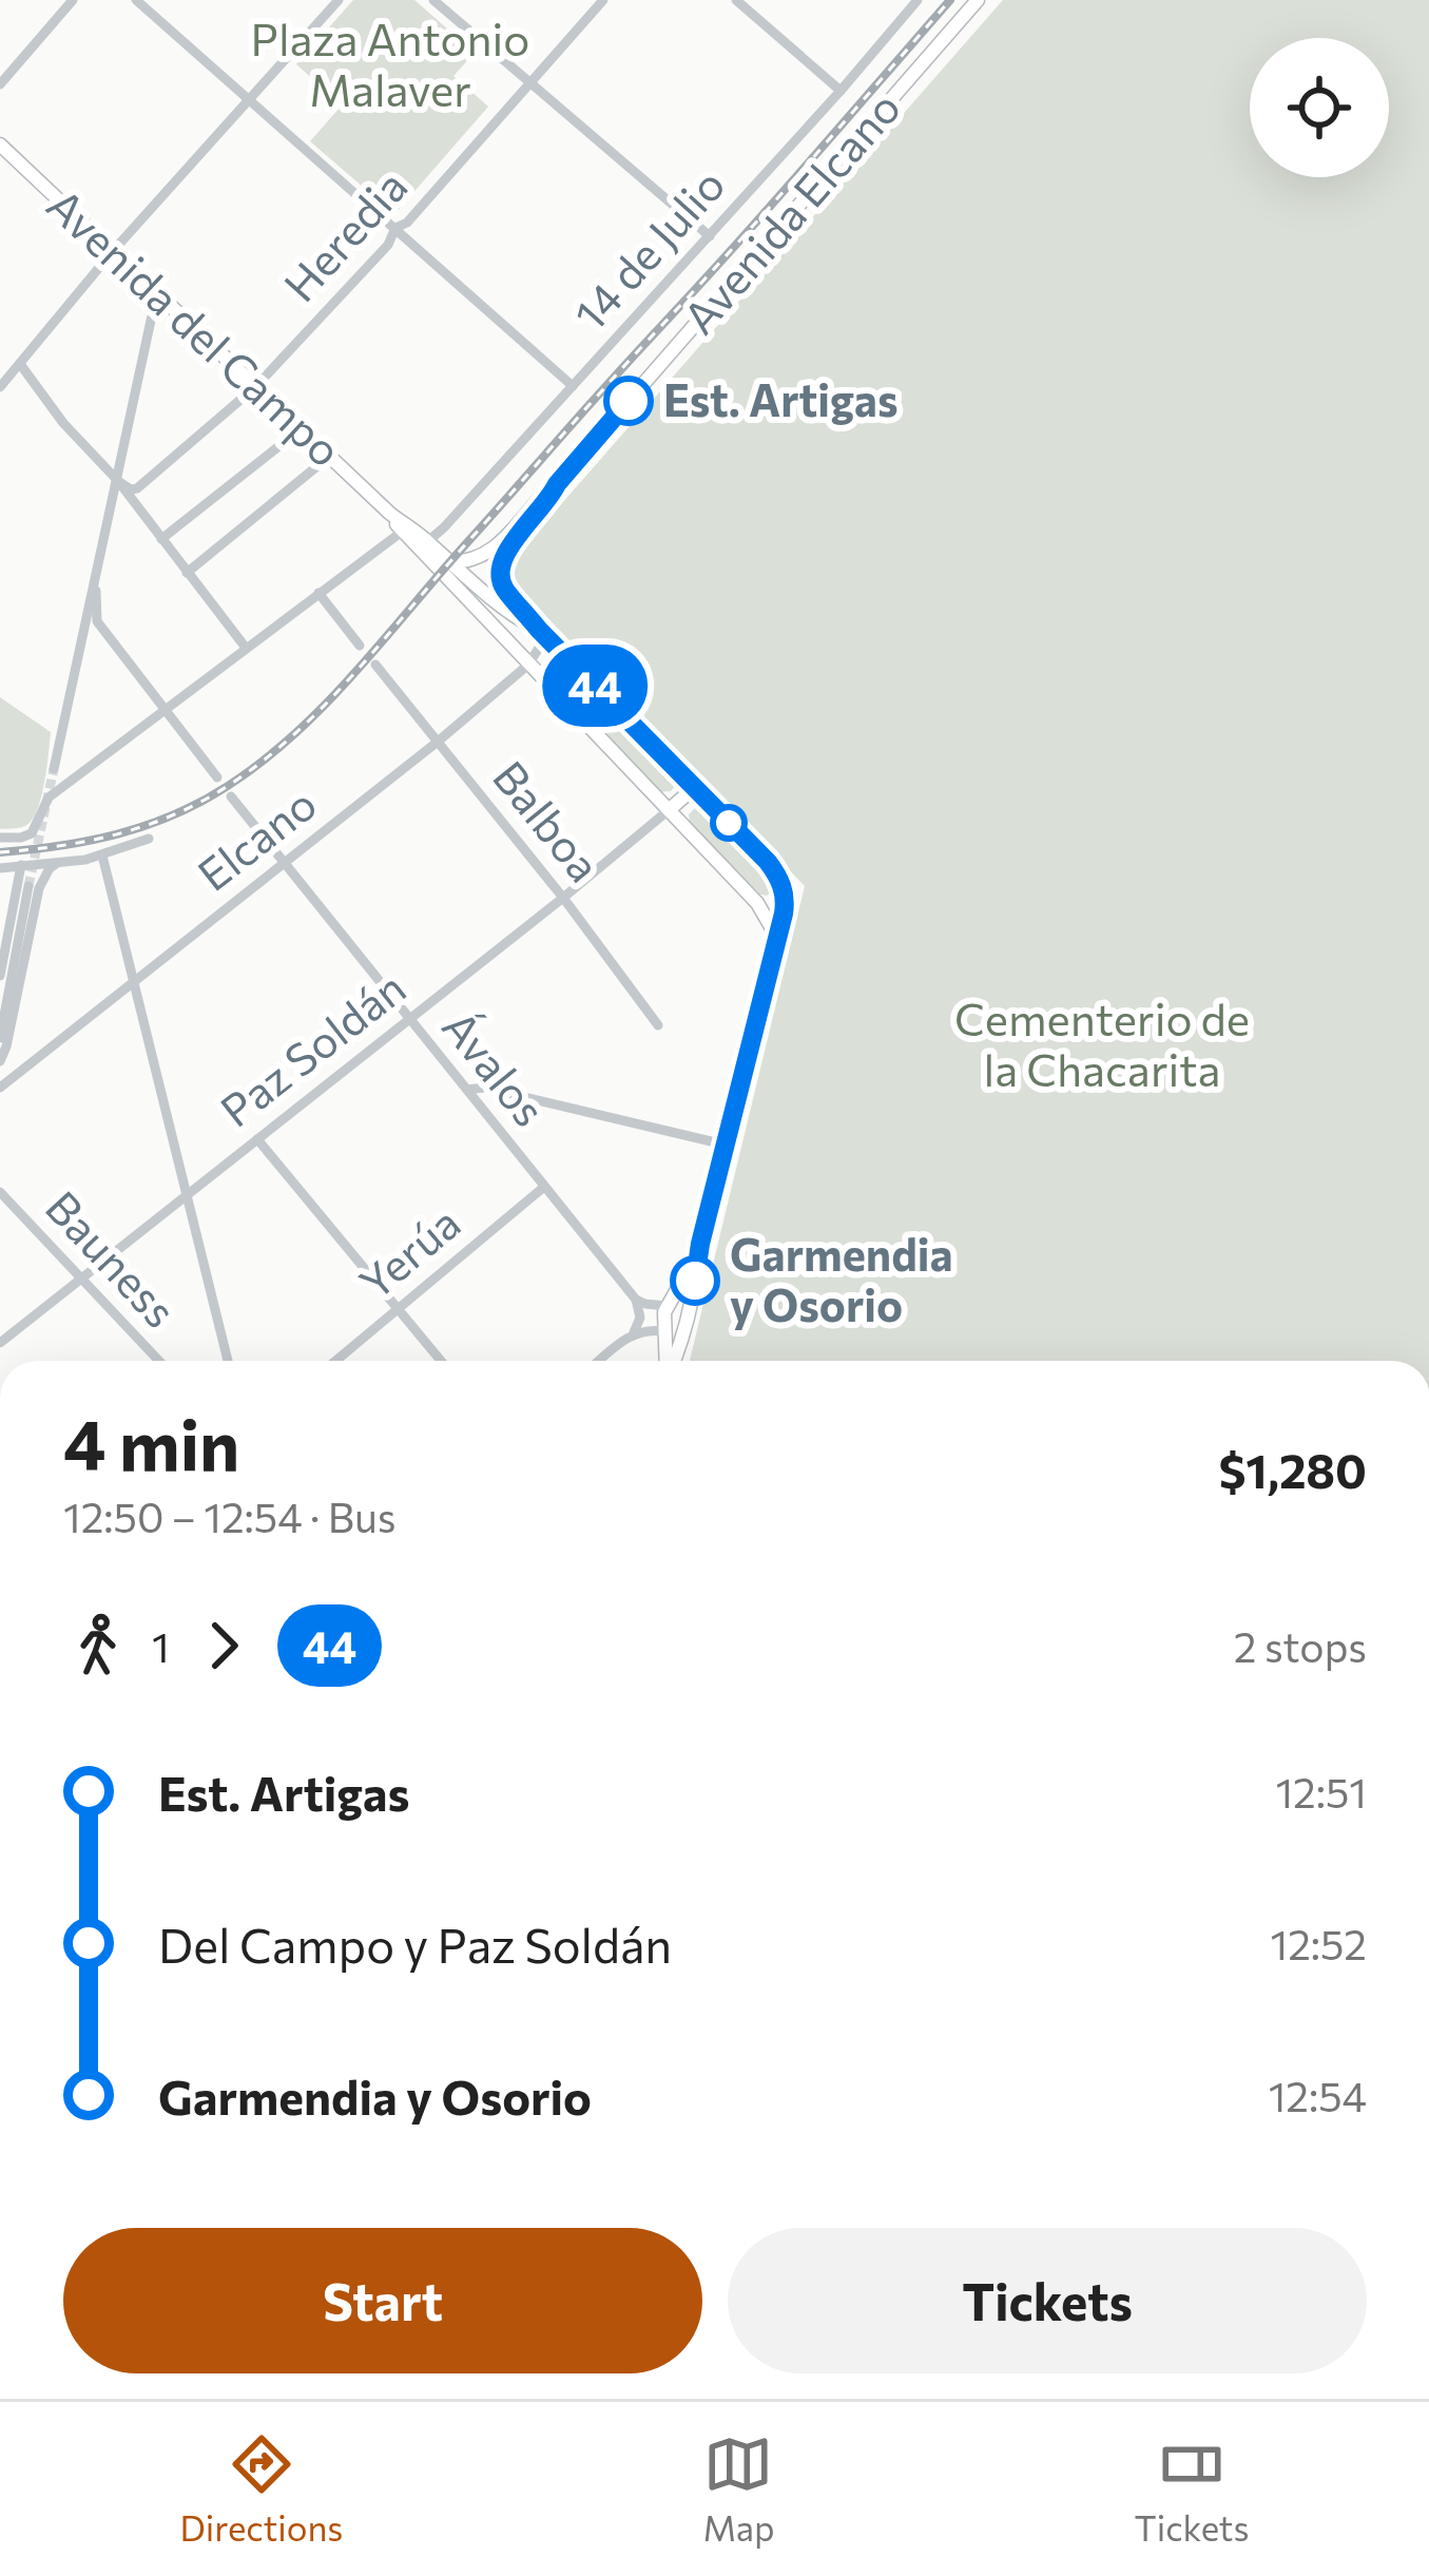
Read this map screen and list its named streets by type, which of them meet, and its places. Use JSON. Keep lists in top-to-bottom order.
{
  "streets": {
    "main road": ["Avenida Elcano", "Avenida del Campo"],
    "street": [
      "Heredia",
      "14 de Julio",
      "Balboa",
      "Elcano",
      "Paz Soldán",
      "Ávalos",
      "Yerúa",
      "Bauness"
    ]
  },
  "crossings": [
    ["Avenida Elcano", "Avenida del Campo"],
    ["Heredia", "Avenida del Campo"],
    ["14 de Julio", "Avenida del Campo"],
    ["Avenida del Campo", "Elcano"],
    ["Avenida del Campo", "Paz Soldán"],
    ["Balboa", "Elcano"],
    ["Balboa", "Paz Soldán"],
    ["Elcano", "Ávalos"],
    ["Paz Soldán", "Ávalos"],
    ["Paz Soldán", "Bauness"],
    ["Ávalos", "Yerúa"]
  ],
  "parks": ["Plaza Antonio Malaver", "Cementerio de la Chacarita"],
  "places": ["Est. Artigas", "Garmendia y Osorio"],
  "lines": ["bus line 44"],
  "page": {
    "on_map": "44",
    "heading": ["4 min", "12:50 – 12:54 · Bus", "$1,280"],
    "legs": ["1", "44", "2 stops"],
    "list": [
      {
        "name": "Est. Artigas",
        "value": "12:51"
      },
      {
        "name": "Del Campo y Paz Soldán",
        "value": "12:52"
      },
      {
        "name": "Garmendia y Osorio",
        "value": "12:54"
      }
    ],
    "buttons": ["Start", "Tickets"],
    "tabs": ["Directions", "Map", "Tickets"]
  }
}
